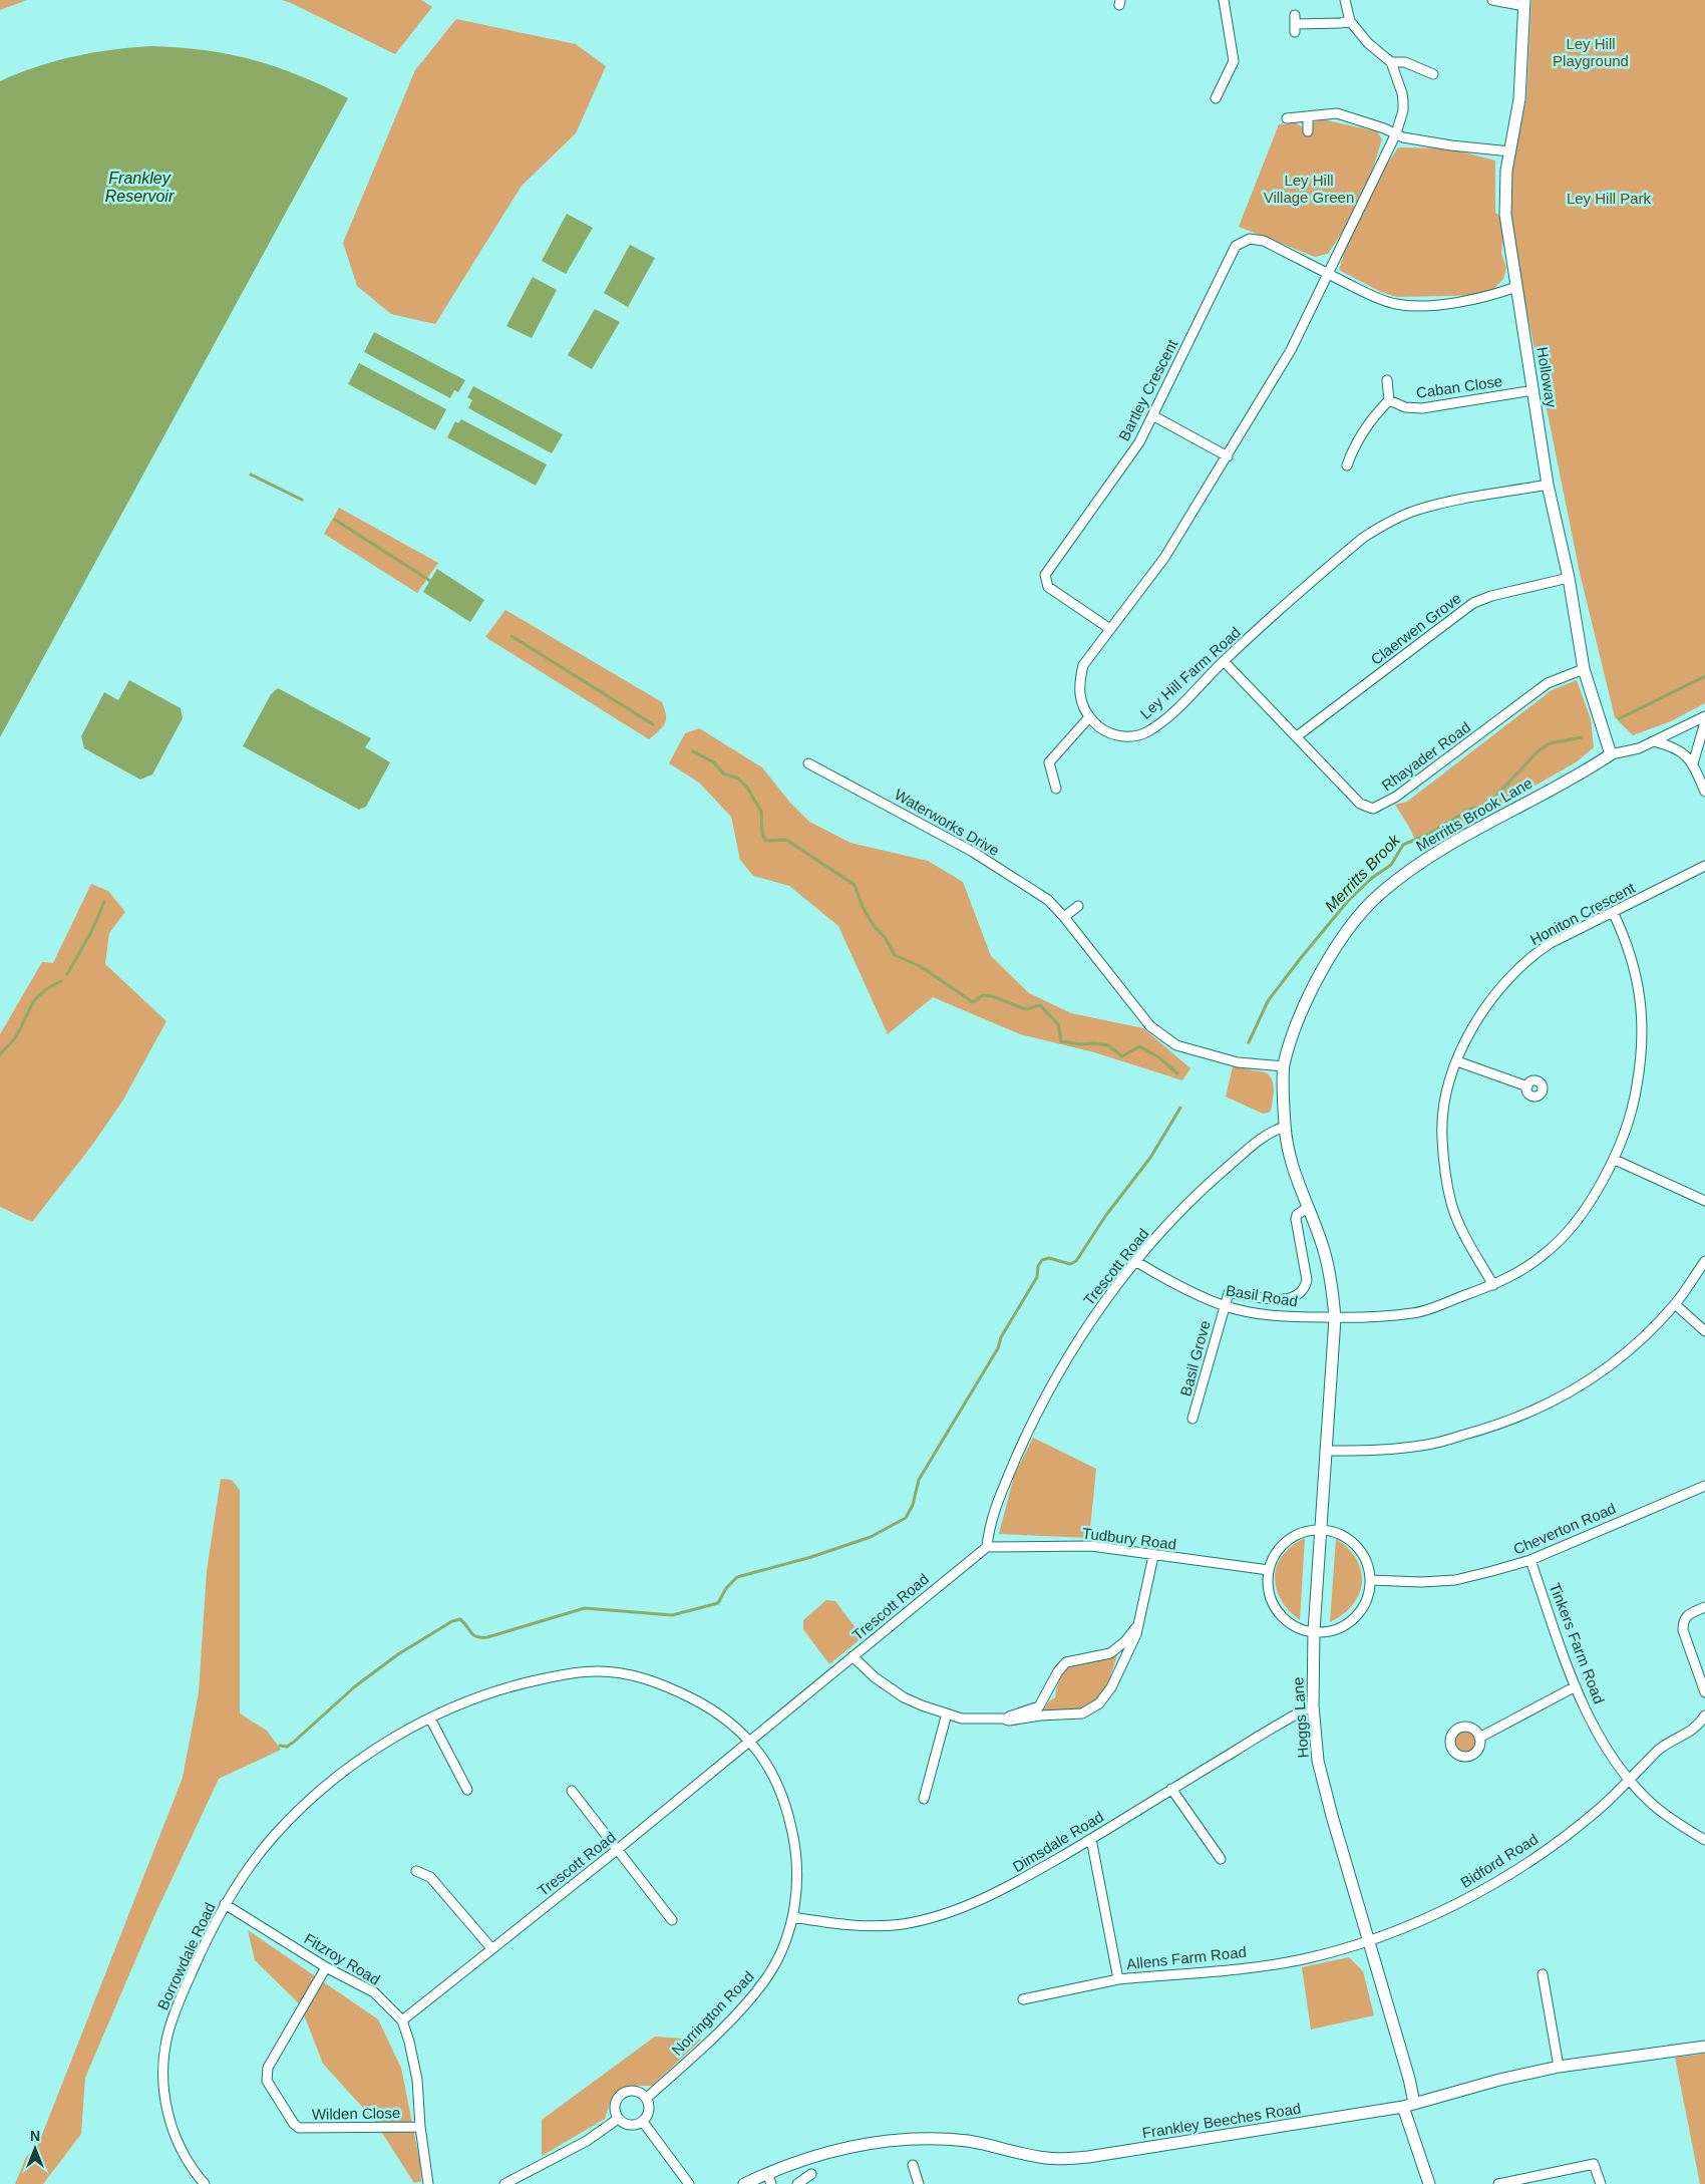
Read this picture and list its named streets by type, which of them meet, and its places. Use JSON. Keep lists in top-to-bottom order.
{
  "streets": {
    "street": [
      "Holloway",
      "Caban Close",
      "Bartley Crescent",
      "Claerwen Grove",
      "Ley Hill Farm Road",
      "Rhayader Road",
      "Merritts Brook Lane",
      "Waterworks Drive",
      "Honiton Crescent",
      "Trescott Road",
      "Basil Road",
      "Basil Grove",
      "Cheverton Road",
      "Tudbury Road",
      "Tinkers Farm Road",
      "Hoggs Lane",
      "Dimsdale Road",
      "Bidford Road",
      "Borrowdale Road",
      "Allens Farm Road",
      "Fitzroy Road",
      "Norrington Road",
      "Wilden Close",
      "Frankley Beeches Road"
    ]
  },
  "crossings": [
    ["Holloway", "Caban Close"],
    ["Holloway", "Bartley Crescent"],
    ["Holloway", "Claerwen Grove"],
    ["Holloway", "Ley Hill Farm Road"],
    ["Holloway", "Rhayader Road"],
    ["Holloway", "Merritts Brook Lane"],
    ["Bartley Crescent", "Ley Hill Farm Road"],
    ["Claerwen Grove", "Rhayader Road"],
    ["Merritts Brook Lane", "Waterworks Drive"],
    ["Merritts Brook Lane", "Trescott Road"],
    ["Merritts Brook Lane", "Basil Road"],
    ["Merritts Brook Lane", "Hoggs Lane"],
    ["Honiton Crescent", "Basil Road"],
    ["Trescott Road", "Basil Road"],
    ["Trescott Road", "Tudbury Road"],
    ["Trescott Road", "Borrowdale Road"],
    ["Trescott Road", "Fitzroy Road"],
    ["Trescott Road", "Norrington Road"],
    ["Basil Road", "Basil Grove"],
    ["Basil Road", "Hoggs Lane"],
    ["Cheverton Road", "Tinkers Farm Road"],
    ["Tinkers Farm Road", "Bidford Road"],
    ["Hoggs Lane", "Dimsdale Road"],
    ["Hoggs Lane", "Bidford Road"],
    ["Hoggs Lane", "Allens Farm Road"],
    ["Hoggs Lane", "Frankley Beeches Road"],
    ["Dimsdale Road", "Allens Farm Road"],
    ["Dimsdale Road", "Norrington Road"],
    ["Bidford Road", "Allens Farm Road"],
    ["Borrowdale Road", "Fitzroy Road"],
    ["Borrowdale Road", "Norrington Road"],
    ["Fitzroy Road", "Wilden Close"]
  ],
  "water": ["Frankley Reservoir", "Merritts Brook"],
  "parks": ["Ley Hill Playground", "Ley Hill Village Green", "Ley Hill Park"],
  "north": "top"
}
